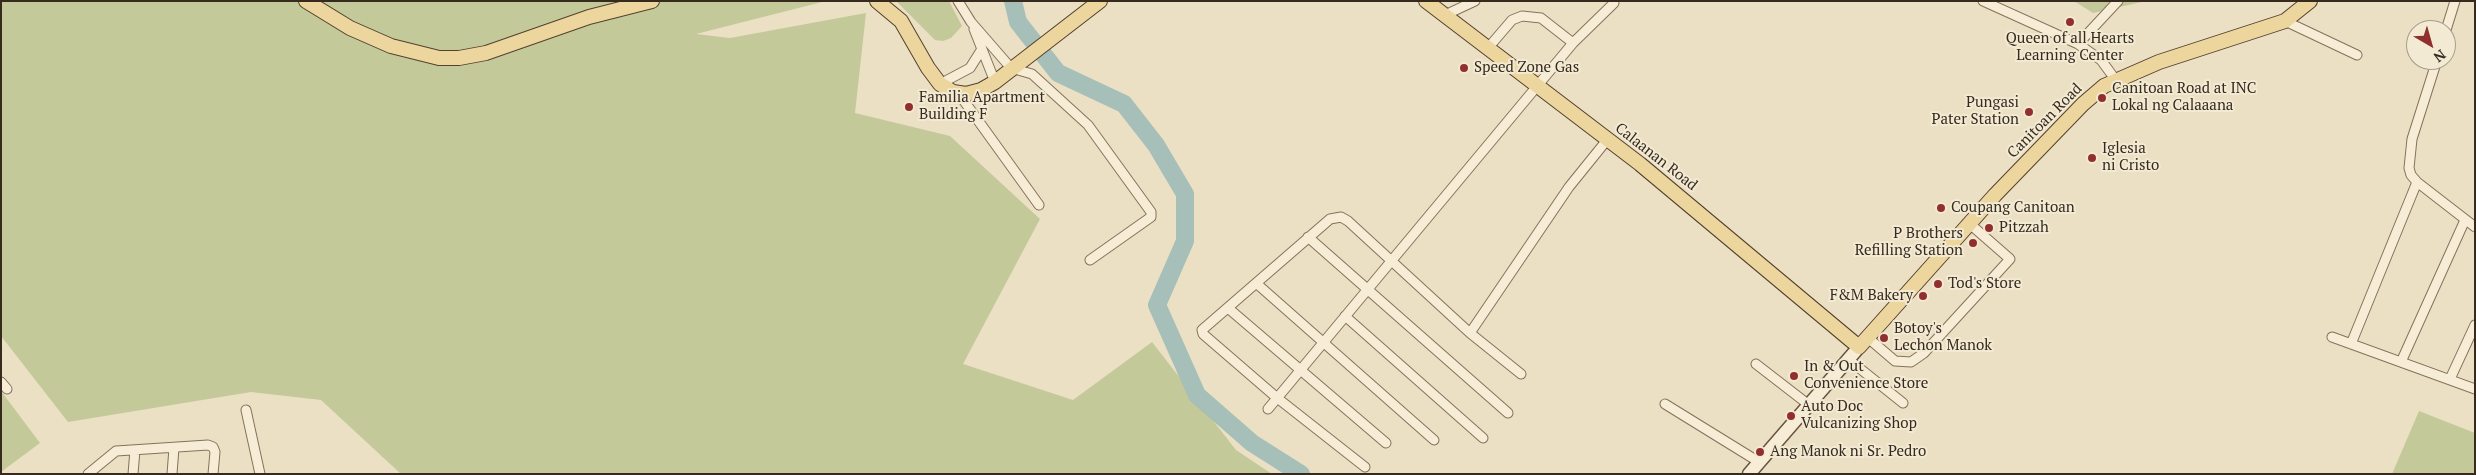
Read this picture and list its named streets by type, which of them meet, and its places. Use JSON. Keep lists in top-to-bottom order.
{
  "streets": {
    "main road": ["Canitoan Road", "Calaanan Road"]
  },
  "crossings": [
    ["Canitoan Road", "Calaanan Road"]
  ],
  "places": [
    "Queen of all Hearts Learning Center",
    "Speed Zone Gas",
    "Canitoan Road at INC Lokal ng Calaaana",
    "Familia Apartment Building F",
    "Pungasi Pater Station",
    "Iglesia ni Cristo",
    "Coupang Canitoan",
    "Pitzzah",
    "P Brothers Refilling Station",
    "Tod's Store",
    "F&M Bakery",
    "Botoy's Lechon Manok",
    "In & Out Convenience Store",
    "Auto Doc Vulcanizing Shop",
    "Ang Manok ni Sr. Pedro"
  ],
  "north": "bottom right"
}
